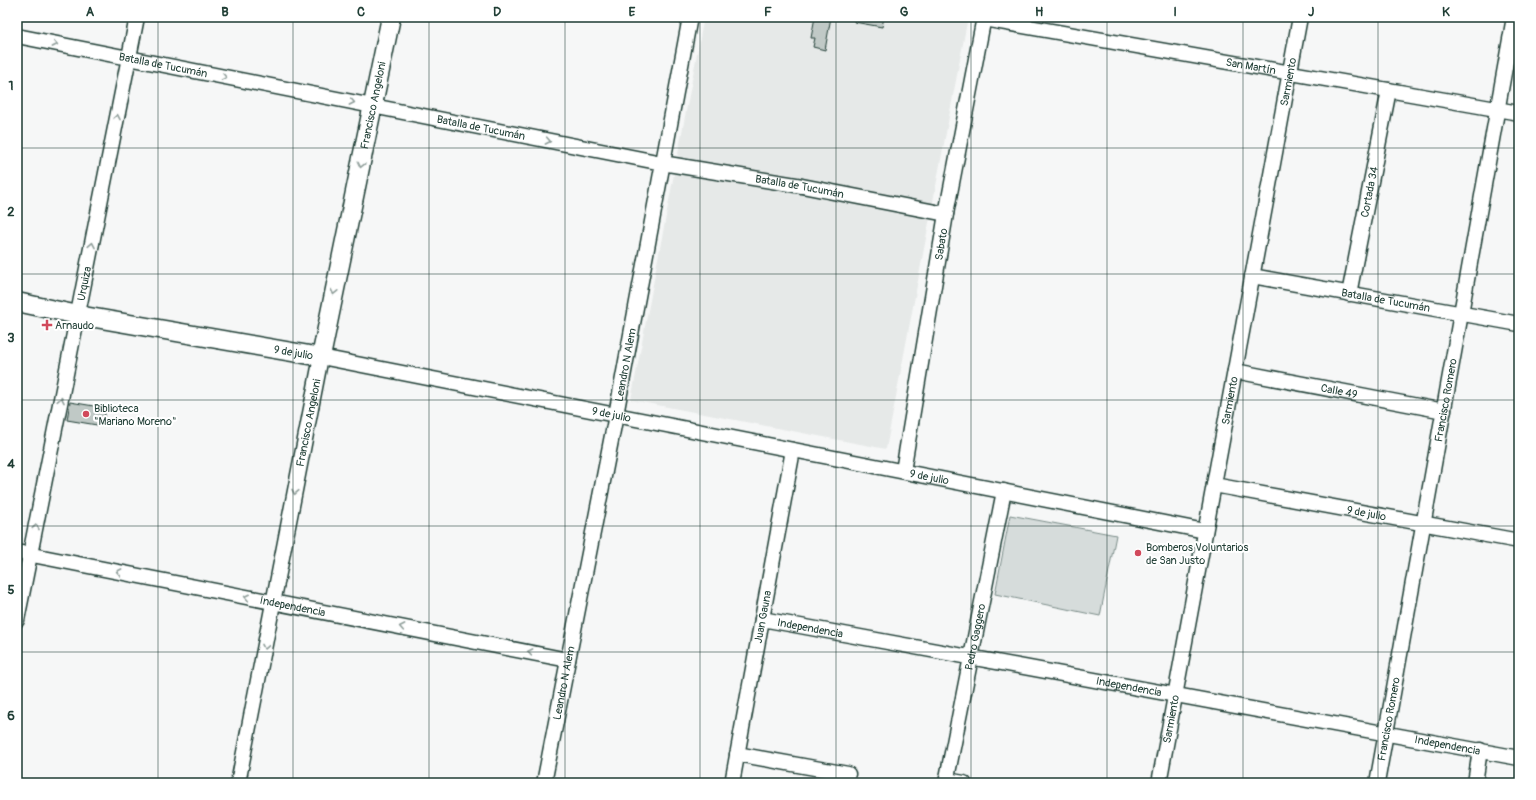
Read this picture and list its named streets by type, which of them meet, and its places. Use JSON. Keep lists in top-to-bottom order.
{
  "streets": {
    "main road": ["Francisco Angeloni", "9 de julio"],
    "street": [
      "Batalla de Tucumán",
      "San Martín",
      "Sarmiento",
      "Cortada 34",
      "Sabato",
      "Urquiza",
      "Leandro N Alem",
      "Calle 49",
      "Francisco Romero",
      "Independencia",
      "Juan Gauna",
      "Pedro Gaggero"
    ]
  },
  "crossings": [
    ["Batalla de Tucumán", "Sarmiento"],
    ["Batalla de Tucumán", "Francisco Angeloni"],
    ["Batalla de Tucumán", "Cortada 34"],
    ["Batalla de Tucumán", "Sabato"],
    ["Batalla de Tucumán", "Urquiza"],
    ["Batalla de Tucumán", "Leandro N Alem"],
    ["Batalla de Tucumán", "Francisco Romero"],
    ["San Martín", "Sarmiento"],
    ["San Martín", "Cortada 34"],
    ["San Martín", "Sabato"],
    ["San Martín", "Francisco Romero"],
    ["Sarmiento", "9 de julio"],
    ["Sarmiento", "Calle 49"],
    ["Sarmiento", "Independencia"],
    ["Francisco Angeloni", "9 de julio"],
    ["Francisco Angeloni", "Independencia"],
    ["Sabato", "9 de julio"],
    ["Urquiza", "9 de julio"],
    ["Urquiza", "Independencia"],
    ["9 de julio", "Leandro N Alem"],
    ["9 de julio", "Francisco Romero"],
    ["9 de julio", "Juan Gauna"],
    ["9 de julio", "Pedro Gaggero"],
    ["Leandro N Alem", "Independencia"],
    ["Calle 49", "Francisco Romero"],
    ["Francisco Romero", "Independencia"],
    ["Independencia", "Juan Gauna"],
    ["Independencia", "Pedro Gaggero"]
  ],
  "one_way": [
    "Batalla de Tucumán",
    "Francisco Angeloni",
    "Urquiza",
    "Independencia"
  ],
  "places": {
    "health": ["Arnaudo"],
    "other": ["Biblioteca \"Mariano Moreno\"", "Bomberos Voluntarios de San Justo"]
  },
  "grid": {
    "columns": [
      "A",
      "B",
      "C",
      "D",
      "E",
      "F",
      "G",
      "H",
      "I",
      "J",
      "K"
    ],
    "rows": [
      "1",
      "2",
      "3",
      "4",
      "5",
      "6"
    ]
  }
}
